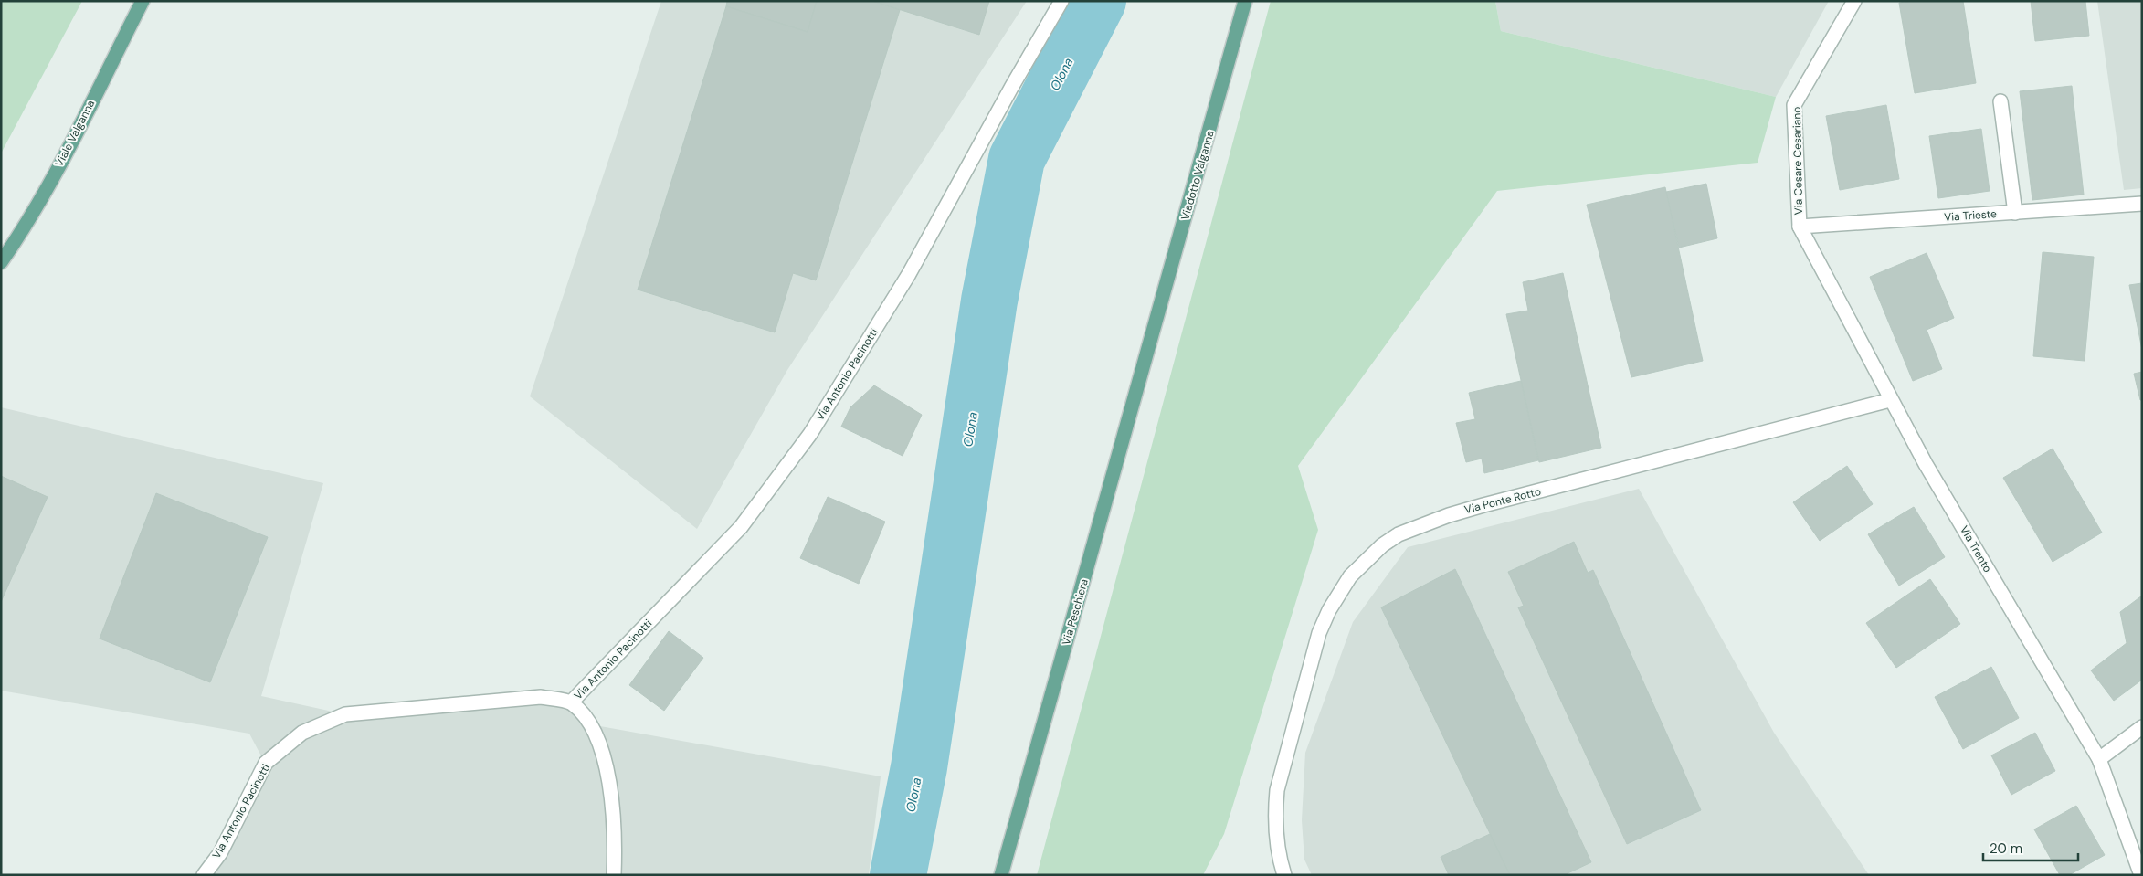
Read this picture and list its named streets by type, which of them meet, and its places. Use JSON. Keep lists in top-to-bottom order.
{
  "streets": {
    "main road": ["Viale Valganna", "Viadotto Valganna", "Via Peschiera"],
    "street": [
      "Via Cesare Cesariano",
      "Via Trieste",
      "Via Antonio Pacinotti",
      "Via Ponte Rotto",
      "Via Trento"
    ]
  },
  "crossings": [
    ["Via Cesare Cesariano", "Via Trieste"],
    ["Via Cesare Cesariano", "Via Trento"],
    ["Viadotto Valganna", "Via Peschiera"],
    ["Via Trieste", "Via Trento"],
    ["Via Ponte Rotto", "Via Trento"]
  ],
  "water": ["Olona"],
  "scale_bar": "20 m"
}
